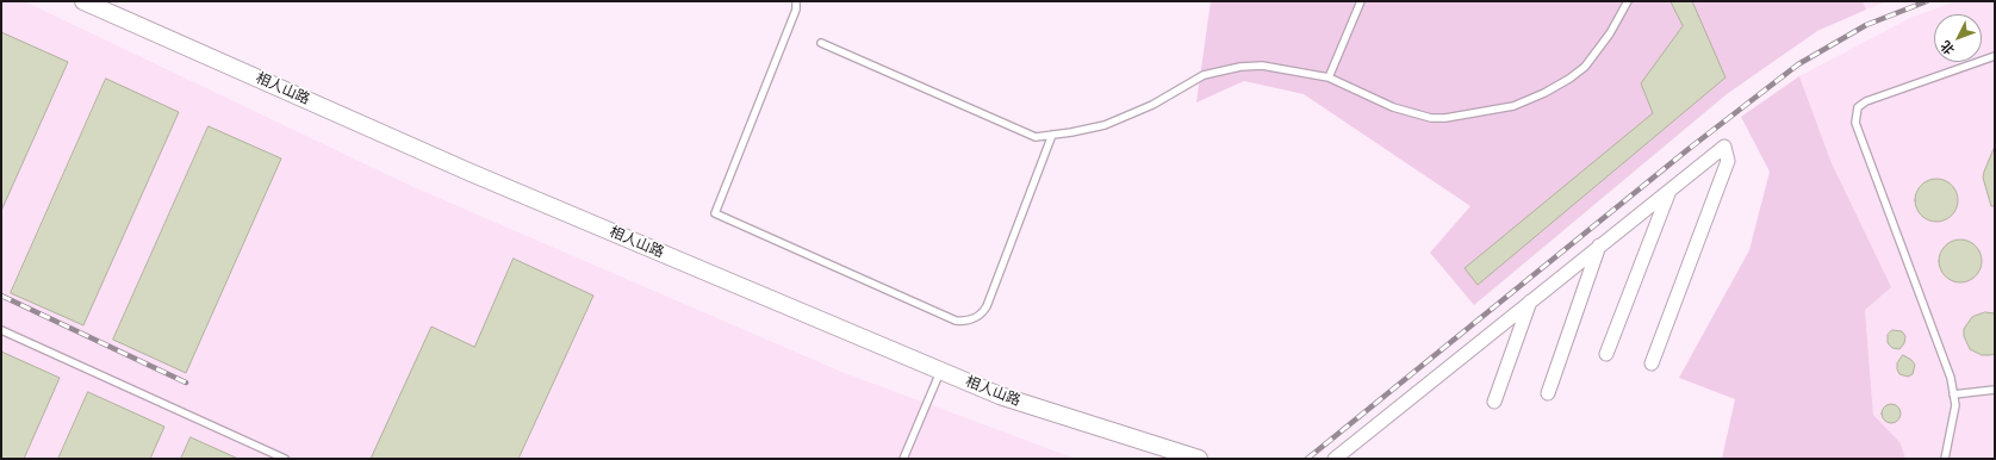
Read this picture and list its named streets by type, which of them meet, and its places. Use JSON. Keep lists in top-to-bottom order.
{
  "streets": {
    "street": ["相人山路"]
  },
  "north": "bottom left"
}
